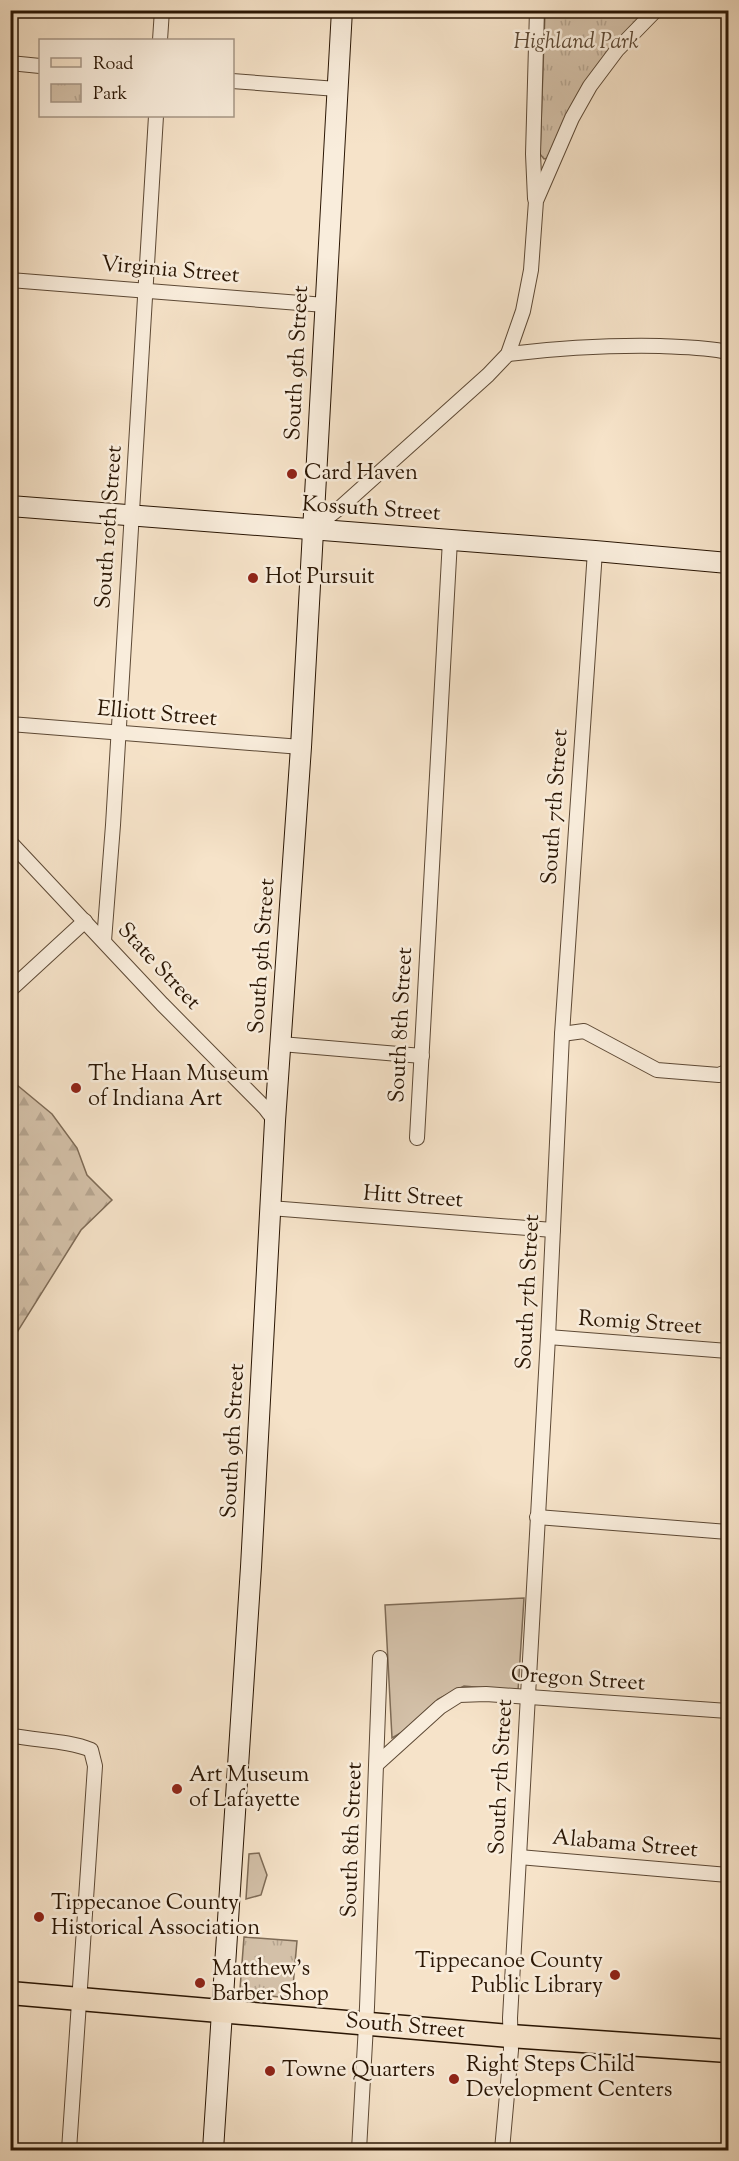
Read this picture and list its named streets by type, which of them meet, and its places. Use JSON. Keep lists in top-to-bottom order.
{
  "streets": {
    "main road": ["South Street"],
    "street": [
      "Virginia Street",
      "South 9th Street",
      "Kossuth Street",
      "South 10th Street",
      "Elliott Street",
      "South 7th Street",
      "State Street",
      "South 8th Street",
      "Hitt Street",
      "Romig Street",
      "Oregon Street",
      "Alabama Street"
    ]
  },
  "crossings": [
    ["Virginia Street", "South 9th Street"],
    ["Virginia Street", "South 10th Street"],
    ["South 9th Street", "Kossuth Street"],
    ["South 9th Street", "Elliott Street"],
    ["South 9th Street", "State Street"],
    ["South 9th Street", "Hitt Street"],
    ["South 9th Street", "South Street"],
    ["Kossuth Street", "South 10th Street"],
    ["Kossuth Street", "South 7th Street"],
    ["Kossuth Street", "South 8th Street"],
    ["South 10th Street", "Elliott Street"],
    ["South 10th Street", "State Street"],
    ["South 7th Street", "Hitt Street"],
    ["South 7th Street", "Romig Street"],
    ["South 7th Street", "Oregon Street"],
    ["South 7th Street", "Alabama Street"],
    ["South 7th Street", "South Street"],
    ["South 8th Street", "Oregon Street"],
    ["South 8th Street", "South Street"]
  ],
  "parks": ["Highland Park"],
  "places": [
    "Card Haven",
    "Hot Pursuit",
    "The Haan Museum of Indiana Art",
    "Art Museum of Lafayette",
    "Tippecanoe County Historical Association",
    "Tippecanoe County Public Library",
    "Matthew's Barber Shop",
    "Towne Quarters",
    "Right Steps Child Development Centers"
  ],
  "legend": ["Road", "Park"]
}
